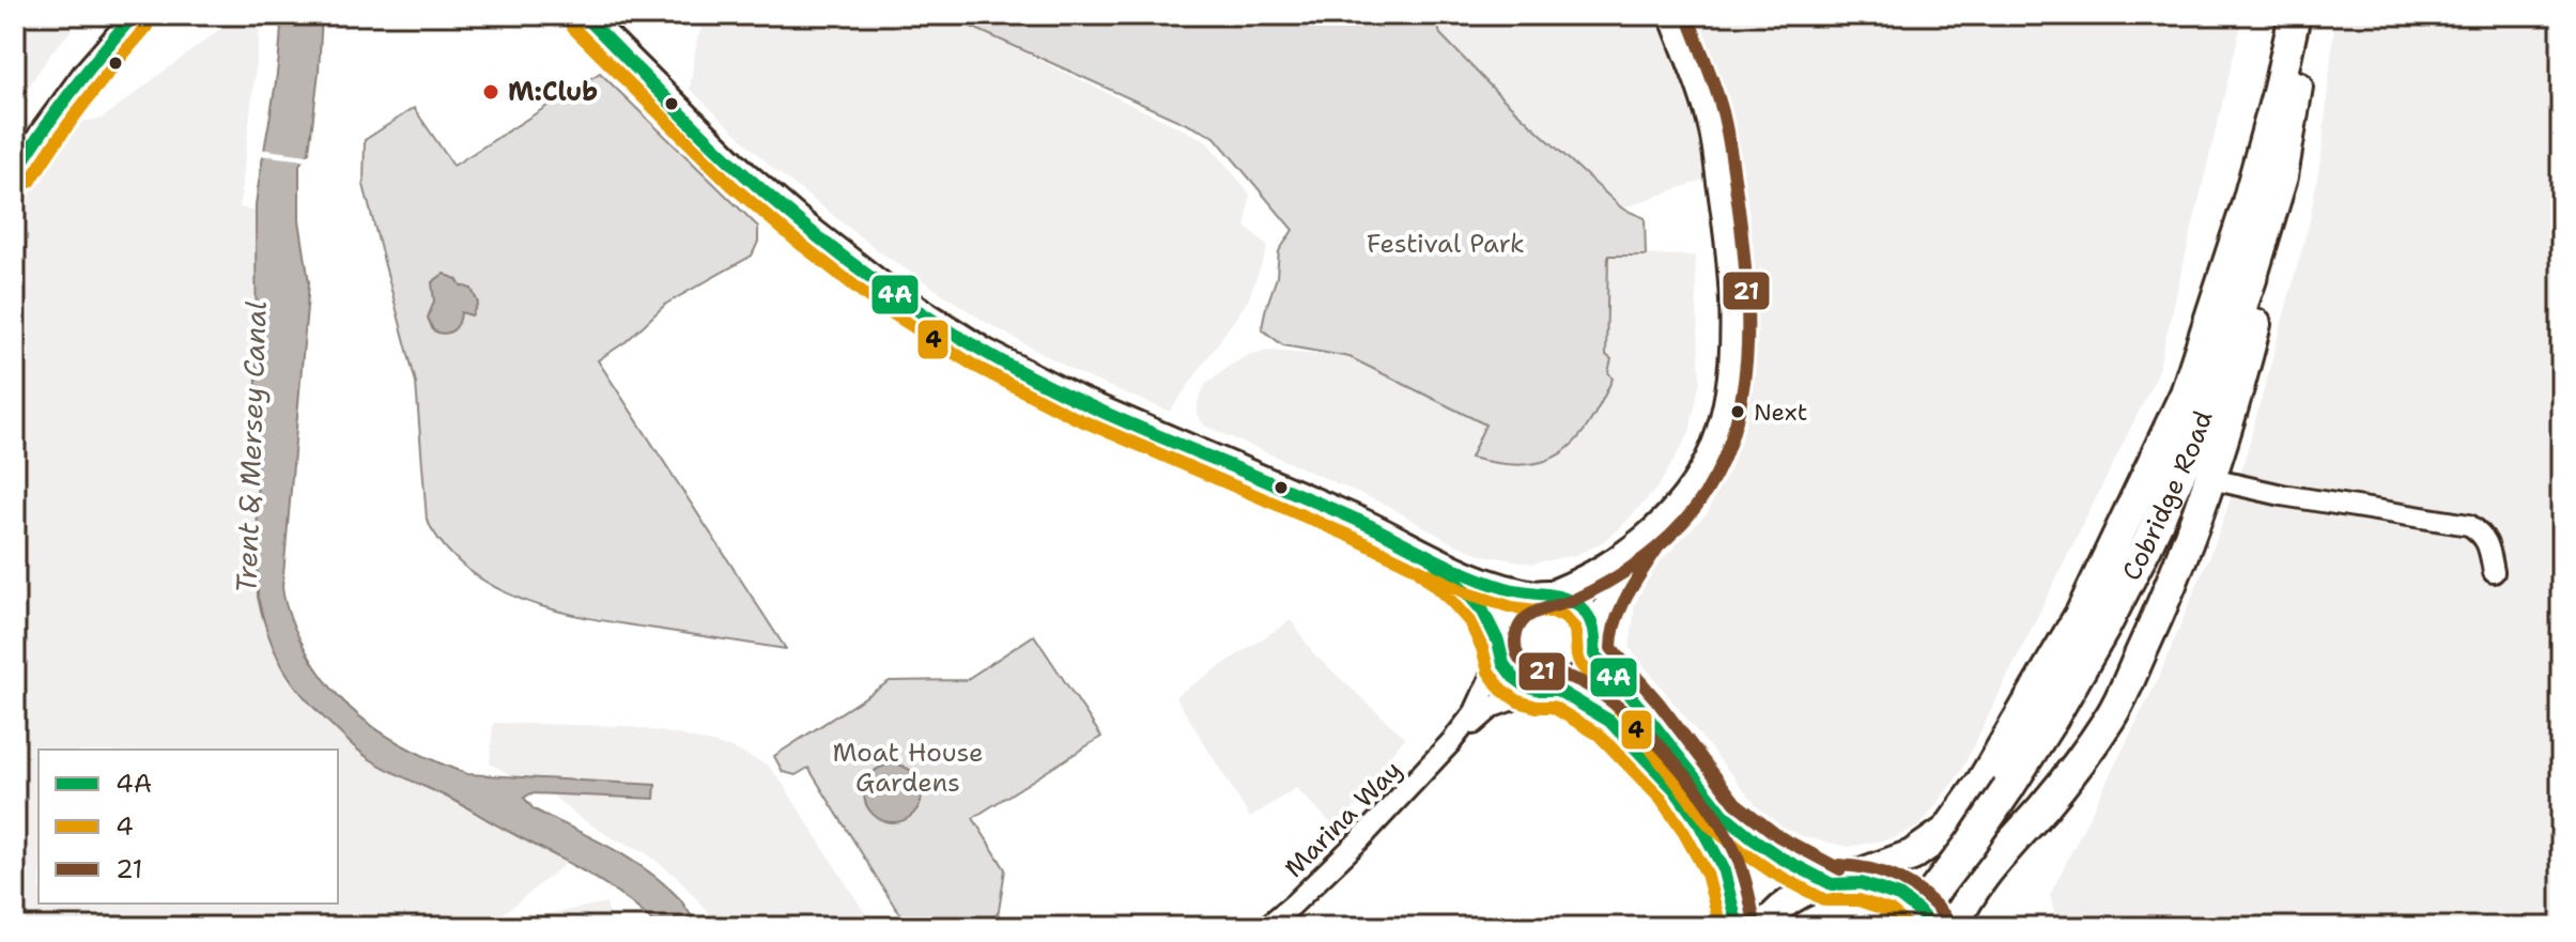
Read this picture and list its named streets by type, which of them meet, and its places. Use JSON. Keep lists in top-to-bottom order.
{
  "streets": {
    "highway": ["Cobridge Road"],
    "street": ["Marina Way"]
  },
  "water": ["Trent & Mersey Canal"],
  "parks": ["Festival Park", "Moat House Gardens"],
  "places": ["M:Club", "Next"],
  "lines": ["transit line 4A", "transit line 21", "transit line 4"],
  "legend": ["4A", "4", "21"]
}
